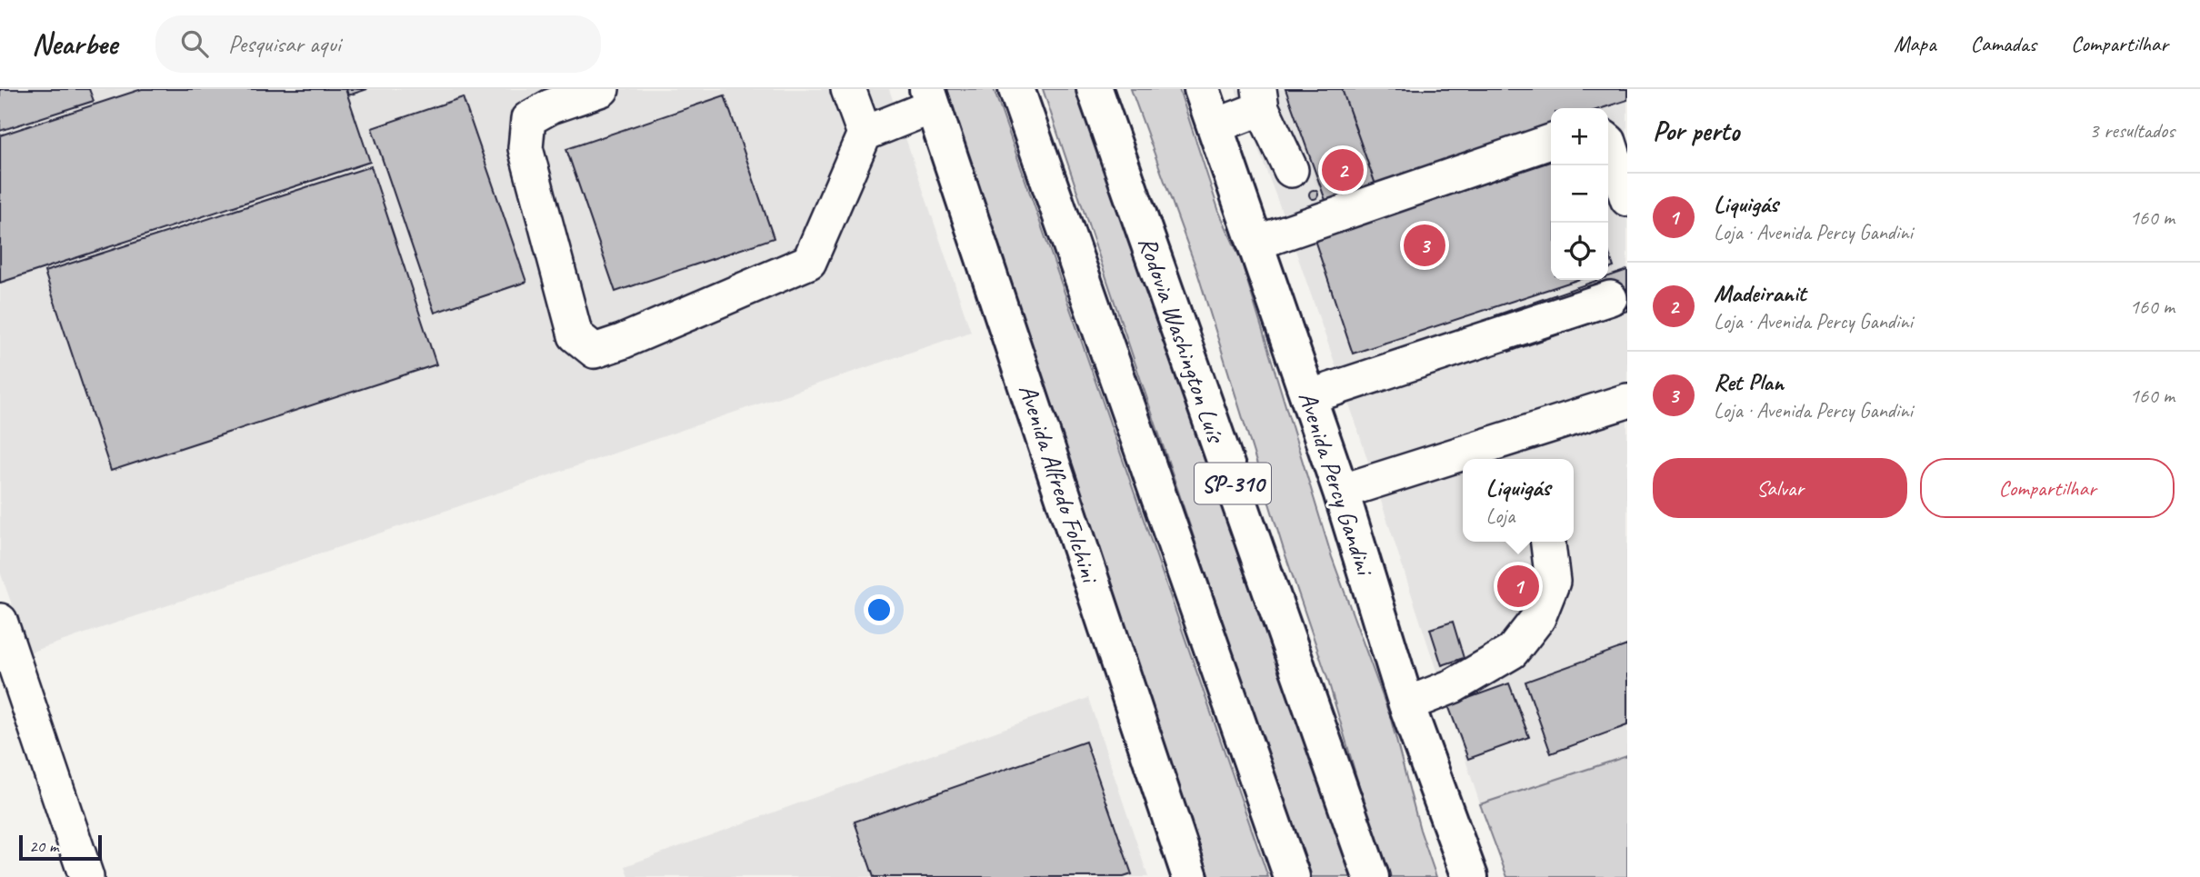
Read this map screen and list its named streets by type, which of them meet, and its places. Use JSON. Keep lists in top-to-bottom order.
{
  "streets": {
    "main road": [
      "Rodovia Washington Luís",
      "Avenida Alfredo Folchini",
      "Avenida Percy Gandini",
      "SP-310"
    ]
  },
  "scale_bar": "20 m",
  "page": {
    "header": "Nearbee",
    "search": "Pesquisar aqui",
    "nav": ["Mapa", "Camadas", "Compartilhar"],
    "heading": ["Por perto", "3 resultados"],
    "map_buttons": ["+", "−"],
    "pins": ["2", "3", "1"],
    "list": [
      {
        "mark": "1",
        "name": "Liquigás",
        "note": "Loja · Avenida Percy Gandini",
        "value": "160 m"
      },
      {
        "mark": "2",
        "name": "Madeiranit",
        "note": "Loja · Avenida Percy Gandini",
        "value": "160 m"
      },
      {
        "mark": "3",
        "name": "Ret Plan",
        "note": "Loja · Avenida Percy Gandini",
        "value": "160 m"
      }
    ],
    "buttons": ["Salvar", "Compartilhar"],
    "popup": ["Liquigás", "Loja"],
    "scale": "20 m"
  }
}
